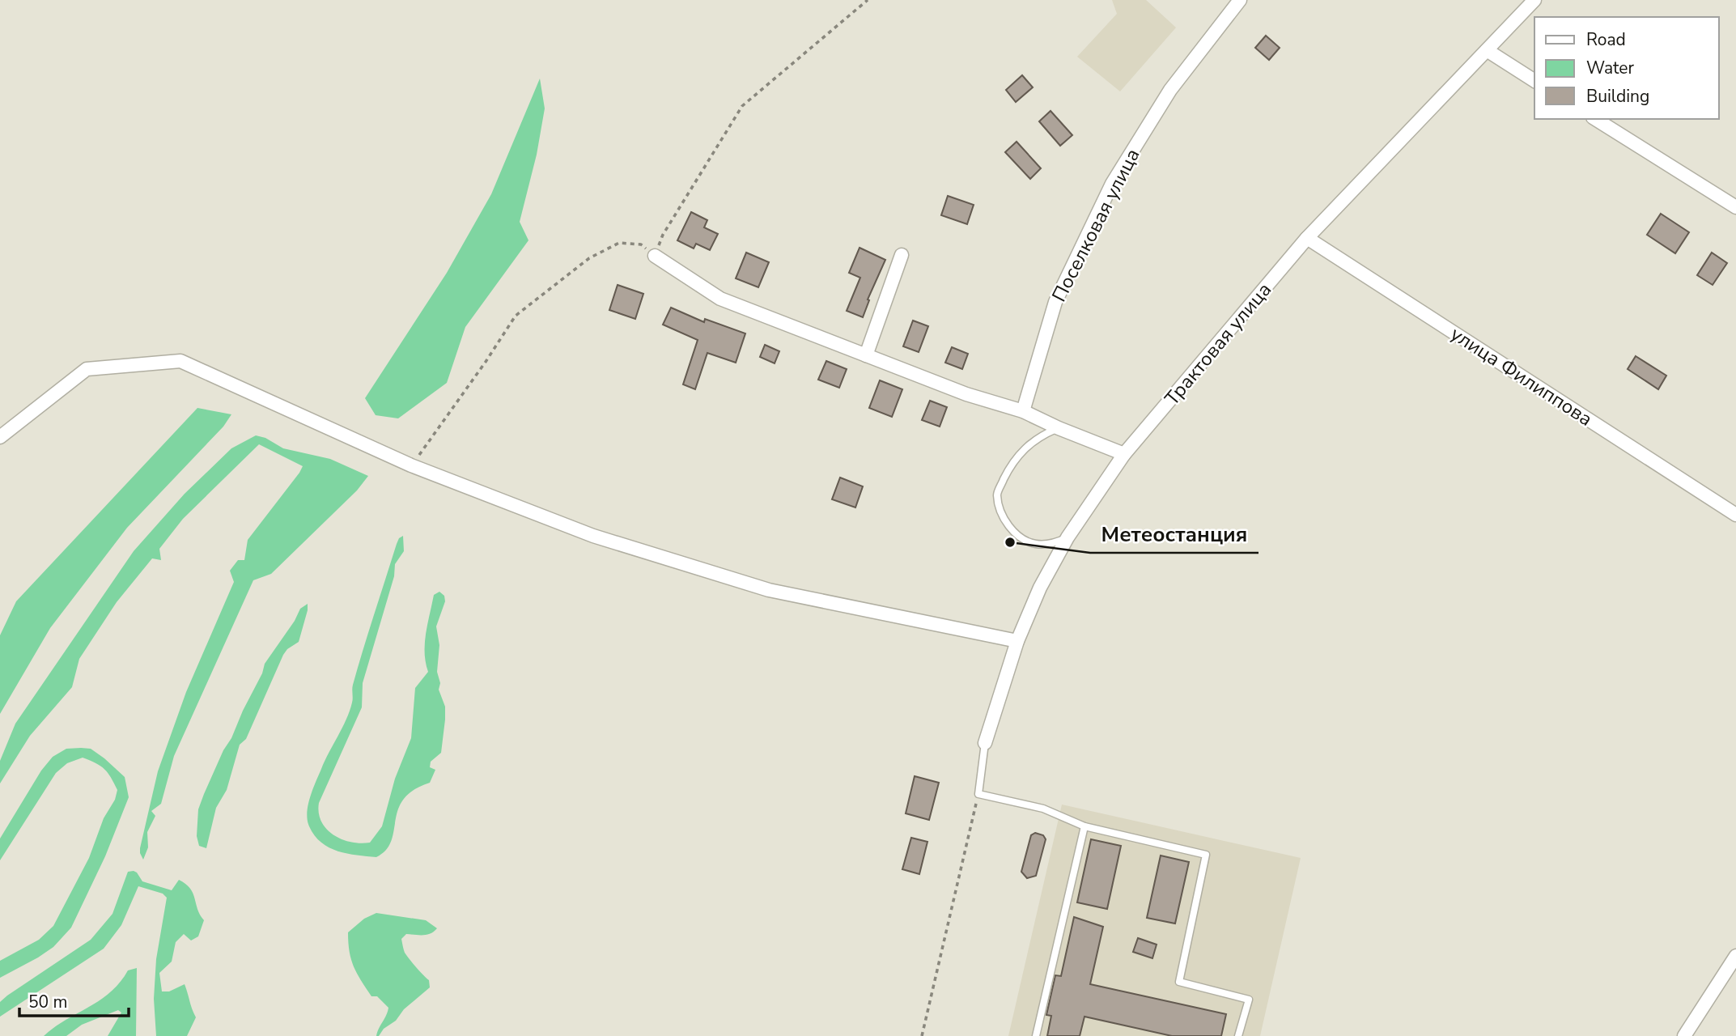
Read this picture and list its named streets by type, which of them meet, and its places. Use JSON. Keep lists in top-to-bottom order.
{
  "streets": {
    "street": ["Поселковая улица", "Трактовая улица", "улица Филиппова"]
  },
  "crossings": [
    ["Трактовая улица", "улица Филиппова"]
  ],
  "places": ["Метеостанция"],
  "legend": ["Road", "Water", "Building"],
  "scale_bar": "50 m"
}
